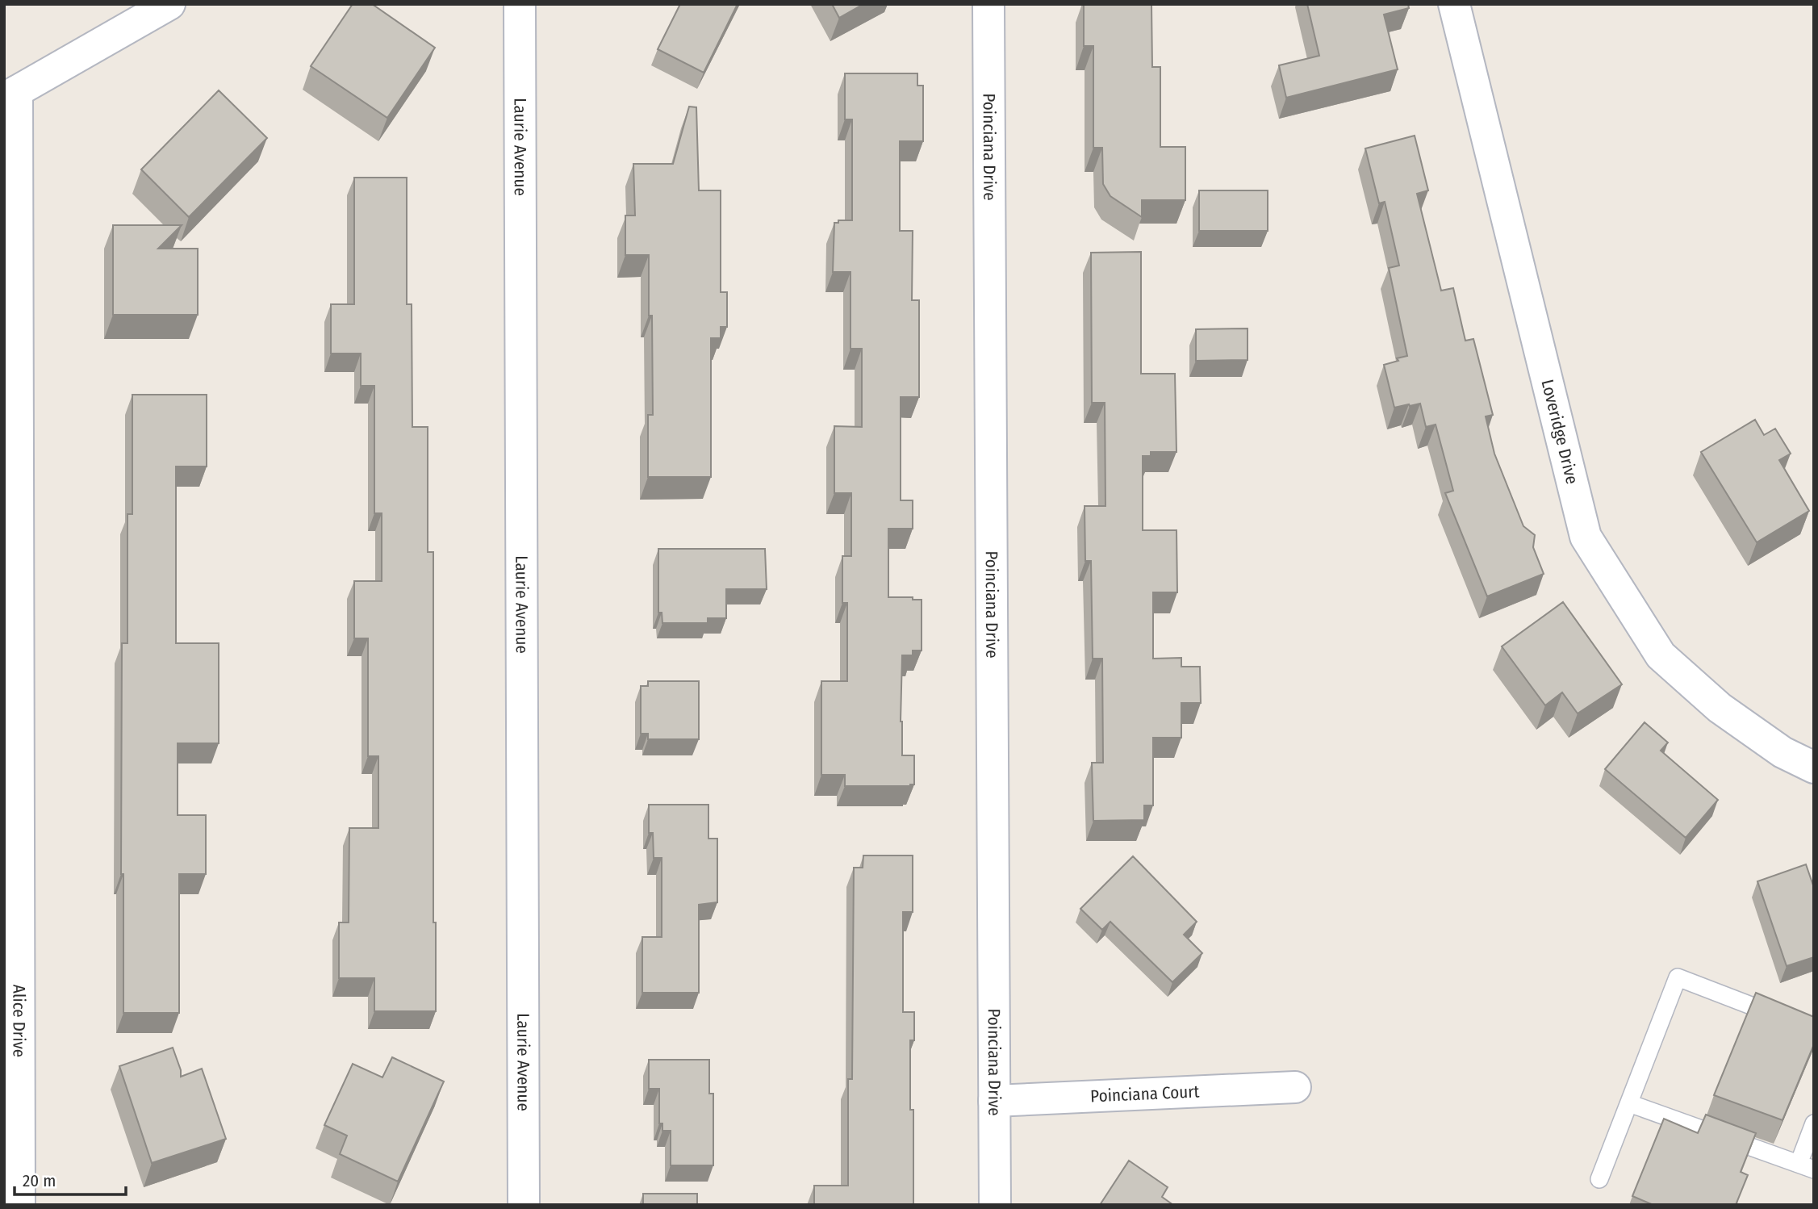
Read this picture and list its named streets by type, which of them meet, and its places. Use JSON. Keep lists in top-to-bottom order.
{
  "streets": {
    "street": [
      "Laurie Avenue",
      "Poinciana Drive",
      "Loveridge Drive",
      "Alice Drive",
      "Poinciana Court"
    ]
  },
  "crossings": [
    ["Poinciana Drive", "Poinciana Court"]
  ],
  "scale_bar": "20 m"
}
